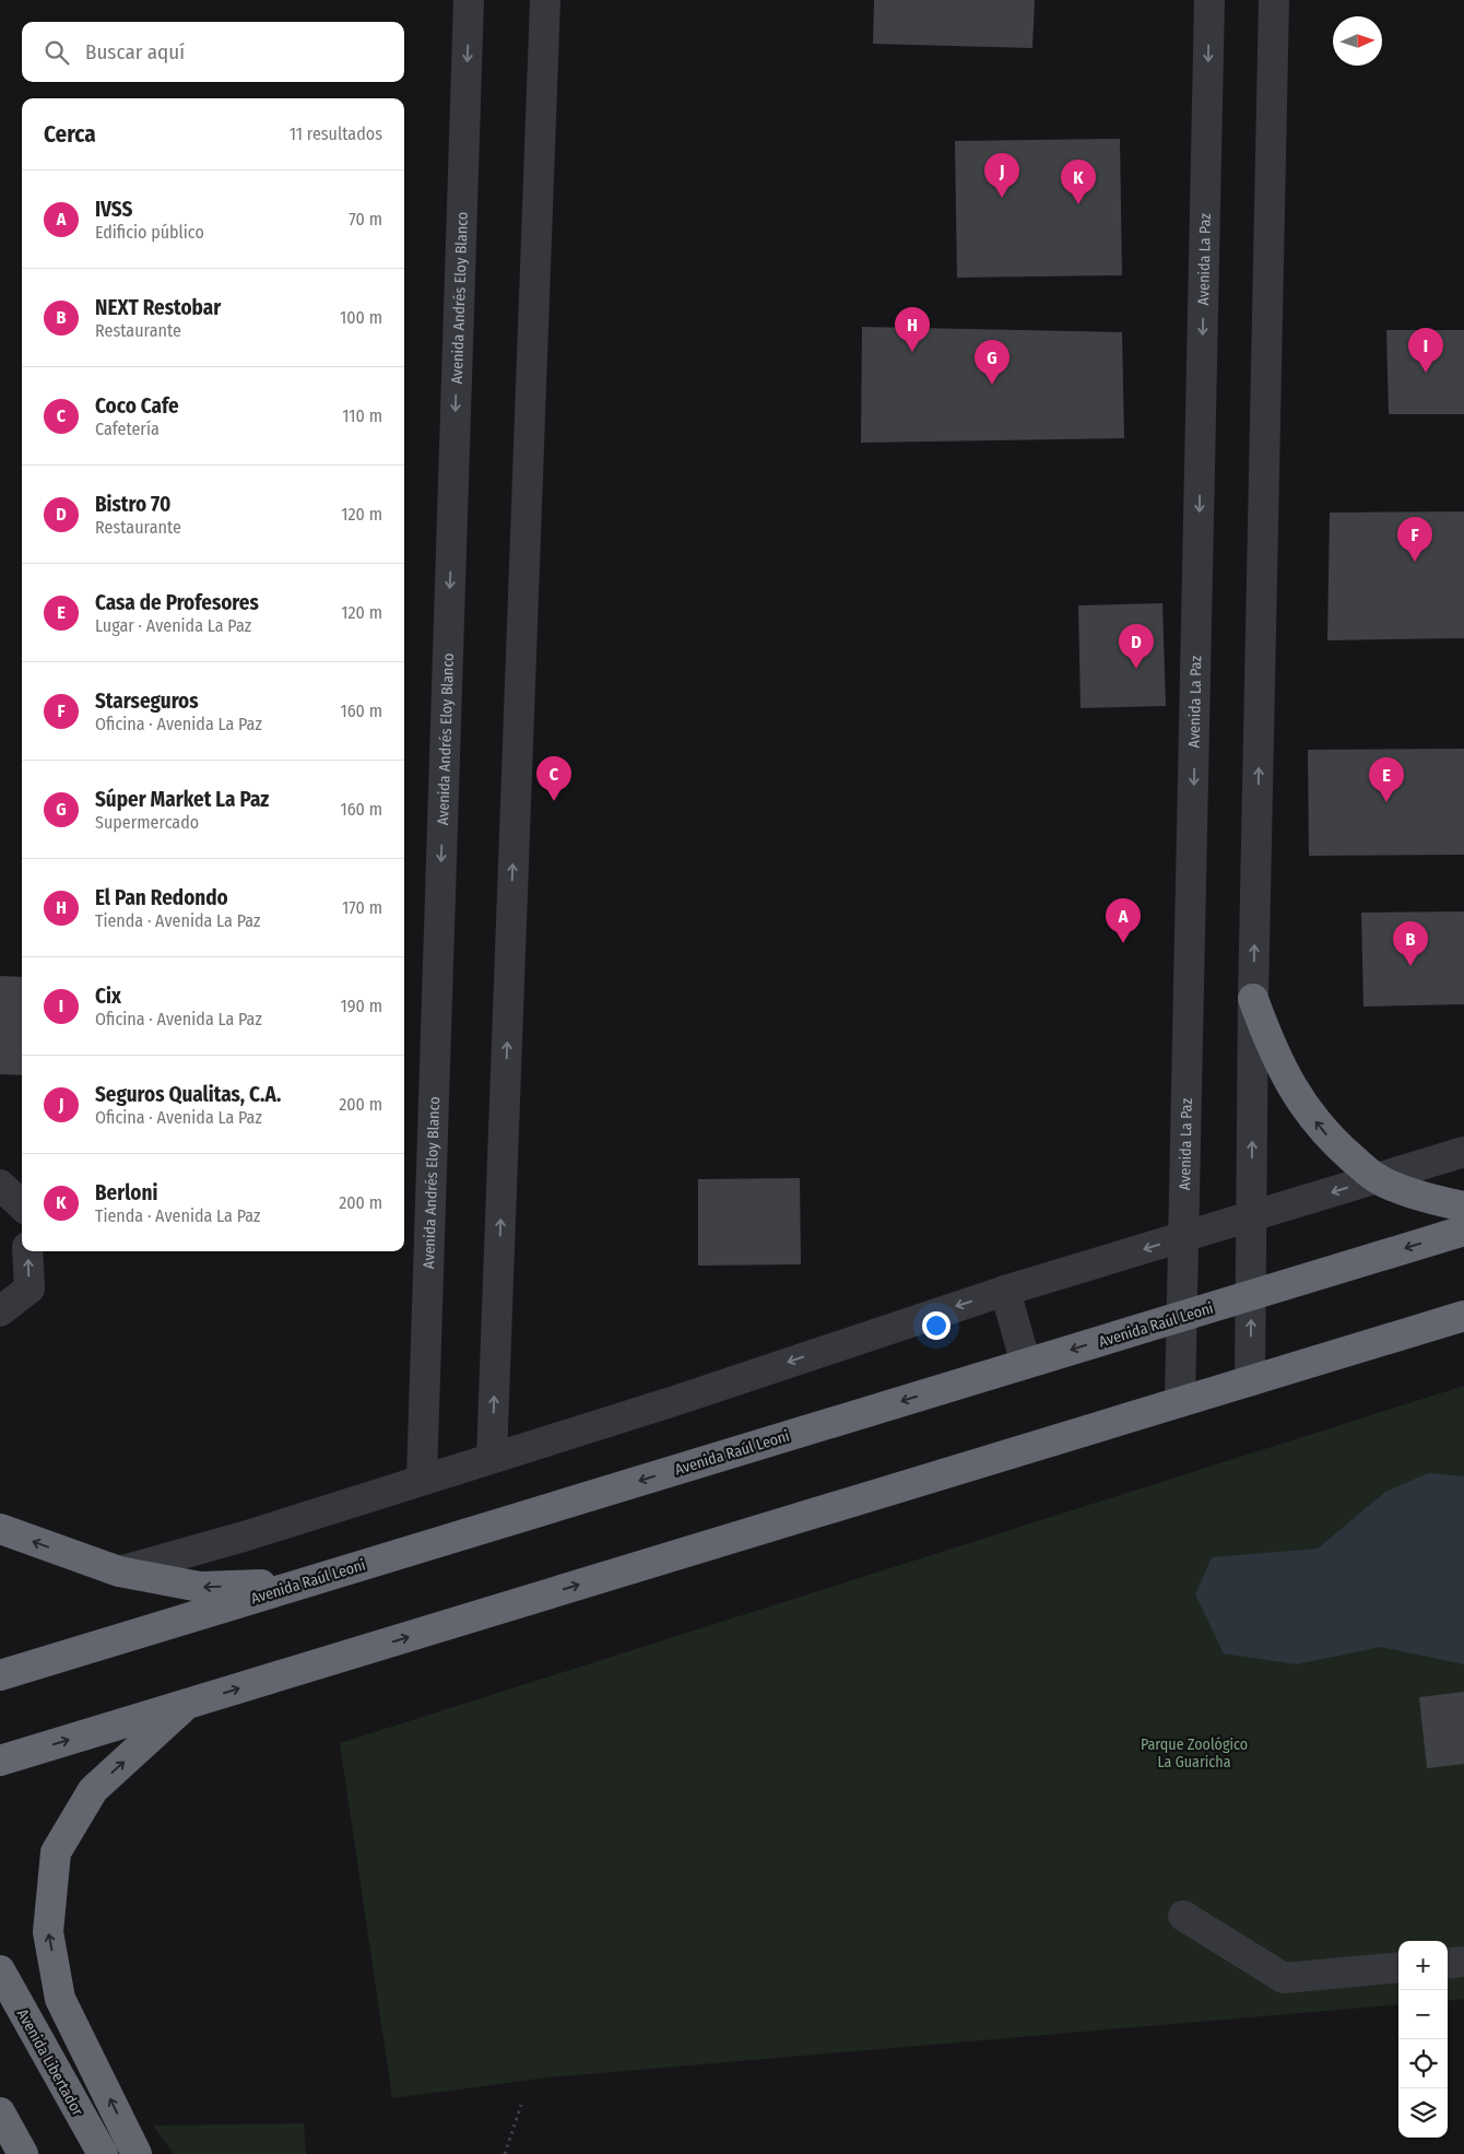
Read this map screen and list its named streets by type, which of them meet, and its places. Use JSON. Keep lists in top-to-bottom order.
{
  "streets": {
    "highway": ["Avenida Raúl Leoni", "Avenida Libertador"],
    "street": ["Avenida La Paz", "Avenida Andrés Eloy Blanco"]
  },
  "crossings": [
    ["Avenida La Paz", "Avenida Raúl Leoni"]
  ],
  "parks": ["Parque Zoológico La Guaricha"],
  "north": "right",
  "page": {
    "search": "Buscar aquí",
    "heading": ["Cerca", "11 resultados"],
    "pins": [
      "J",
      "K",
      "H",
      "I",
      "G",
      "F",
      "D",
      "C",
      "E",
      "A",
      "B"
    ],
    "list": [
      {
        "mark": "A",
        "name": "IVSS",
        "note": "Edificio público",
        "value": "70 m"
      },
      {
        "mark": "B",
        "name": "NEXT Restobar",
        "note": "Restaurante",
        "value": "100 m"
      },
      {
        "mark": "C",
        "name": "Coco Cafe",
        "note": "Cafetería",
        "value": "110 m"
      },
      {
        "mark": "D",
        "name": "Bistro 70",
        "note": "Restaurante",
        "value": "120 m"
      },
      {
        "mark": "E",
        "name": "Casa de Profesores",
        "note": "Lugar · Avenida La Paz",
        "value": "120 m"
      },
      {
        "mark": "F",
        "name": "Starseguros",
        "note": "Oficina · Avenida La Paz",
        "value": "160 m"
      },
      {
        "mark": "G",
        "name": "Súper Market La Paz",
        "note": "Supermercado",
        "value": "160 m"
      },
      {
        "mark": "H",
        "name": "El Pan Redondo",
        "note": "Tienda · Avenida La Paz",
        "value": "170 m"
      },
      {
        "mark": "I",
        "name": "Cix",
        "note": "Oficina · Avenida La Paz",
        "value": "190 m"
      },
      {
        "mark": "J",
        "name": "Seguros Qualitas, C.A.",
        "note": "Oficina · Avenida La Paz",
        "value": "200 m"
      },
      {
        "mark": "K",
        "name": "Berloni",
        "note": "Tienda · Avenida La Paz",
        "value": "200 m"
      }
    ],
    "map_buttons": ["+", "−"]
  }
}
